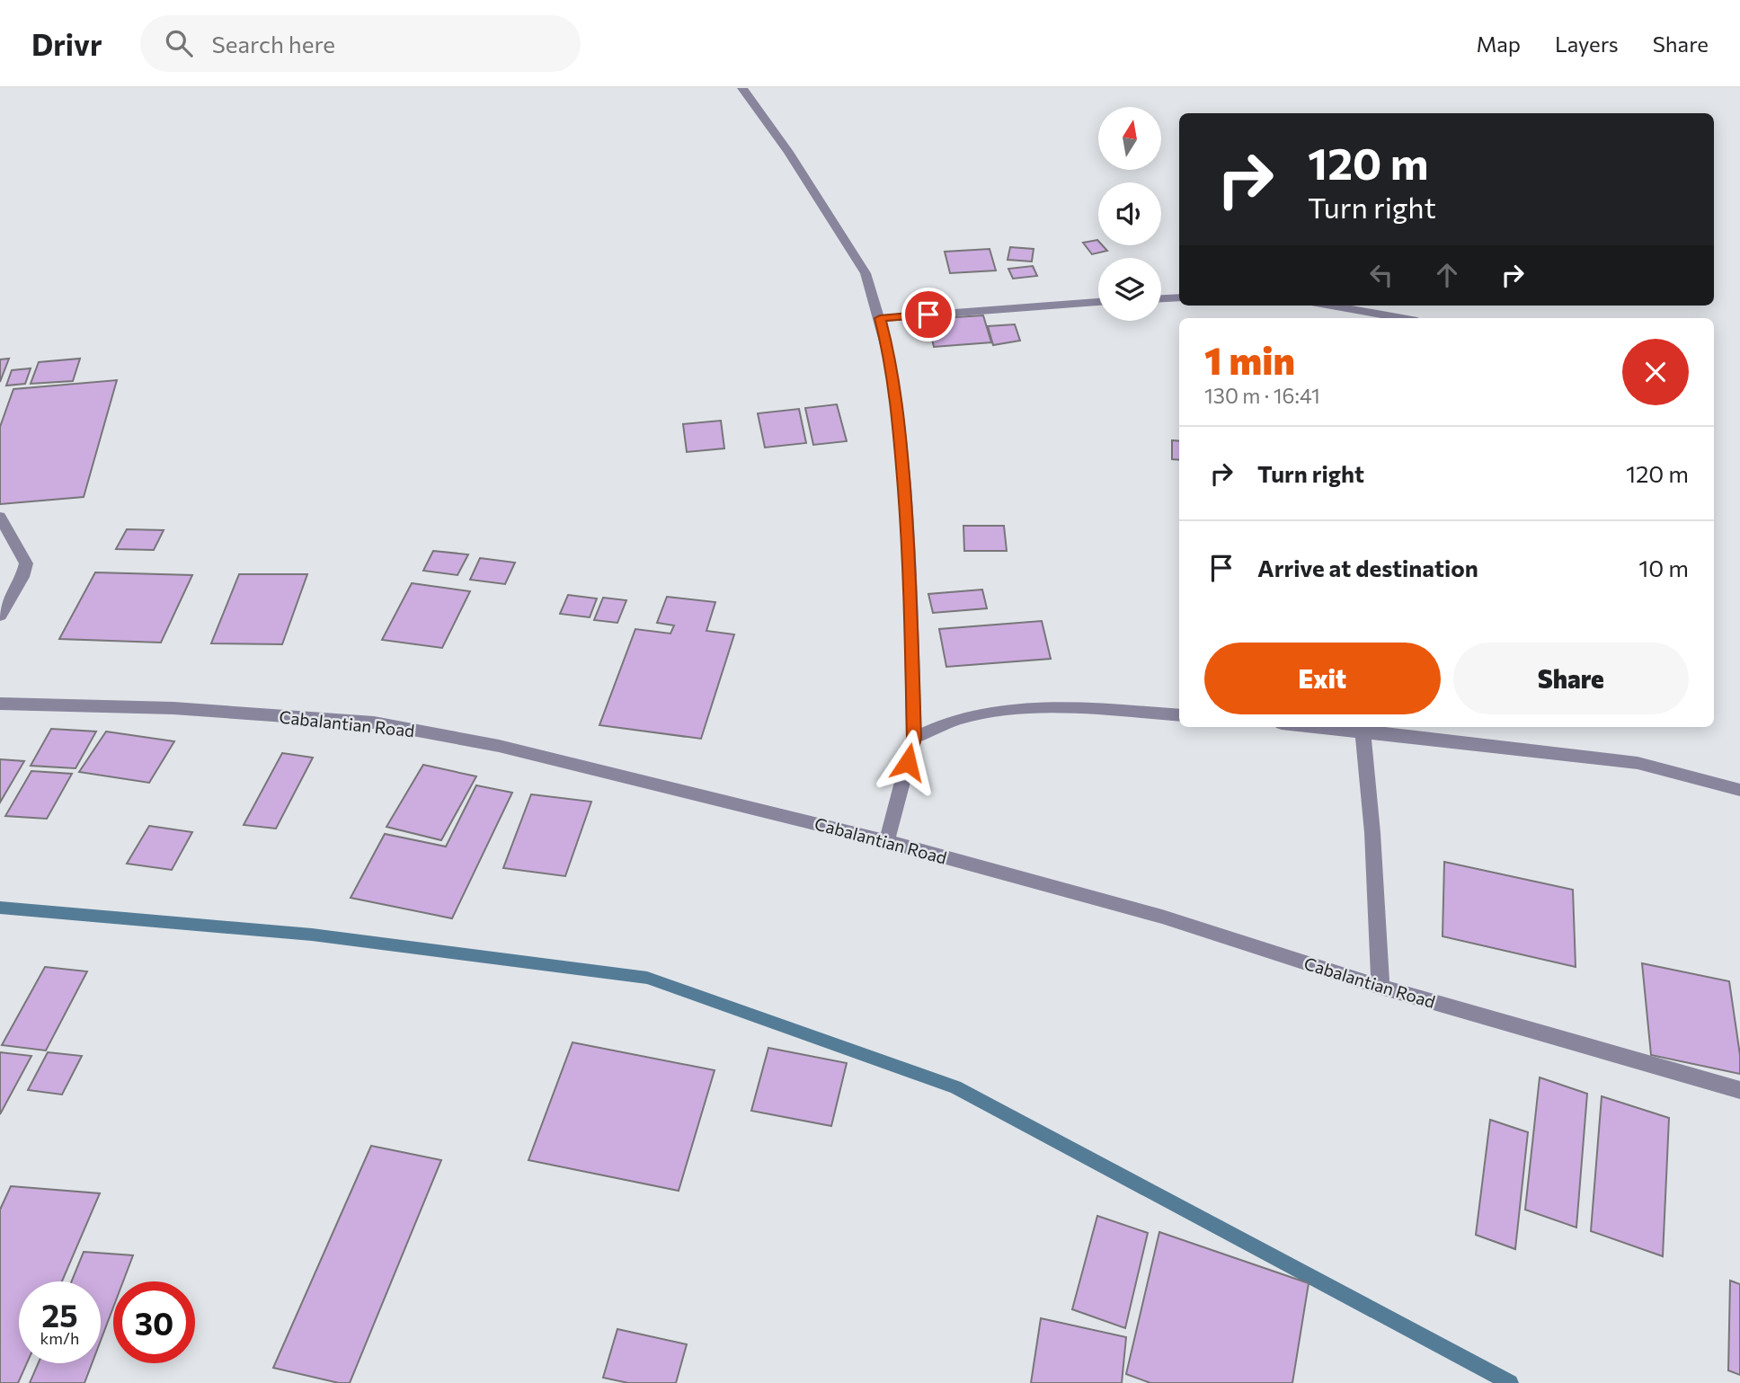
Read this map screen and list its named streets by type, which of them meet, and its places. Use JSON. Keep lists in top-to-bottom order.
{
  "streets": {
    "street": ["Cabalantian Road"]
  },
  "north": "top",
  "page": {
    "header": "Drivr",
    "search": "Search here",
    "nav": ["Map", "Layers", "Share"],
    "turn": ["120 m", "Turn right"],
    "heading": ["1 min", "130 m · 16:41"],
    "list": [
      {
        "name": "Turn right",
        "value": "120 m"
      },
      {
        "name": "Arrive at destination",
        "value": "10 m"
      }
    ],
    "buttons": ["Exit", "Share"],
    "speed": "25 km/h",
    "limit": "30"
  }
}
